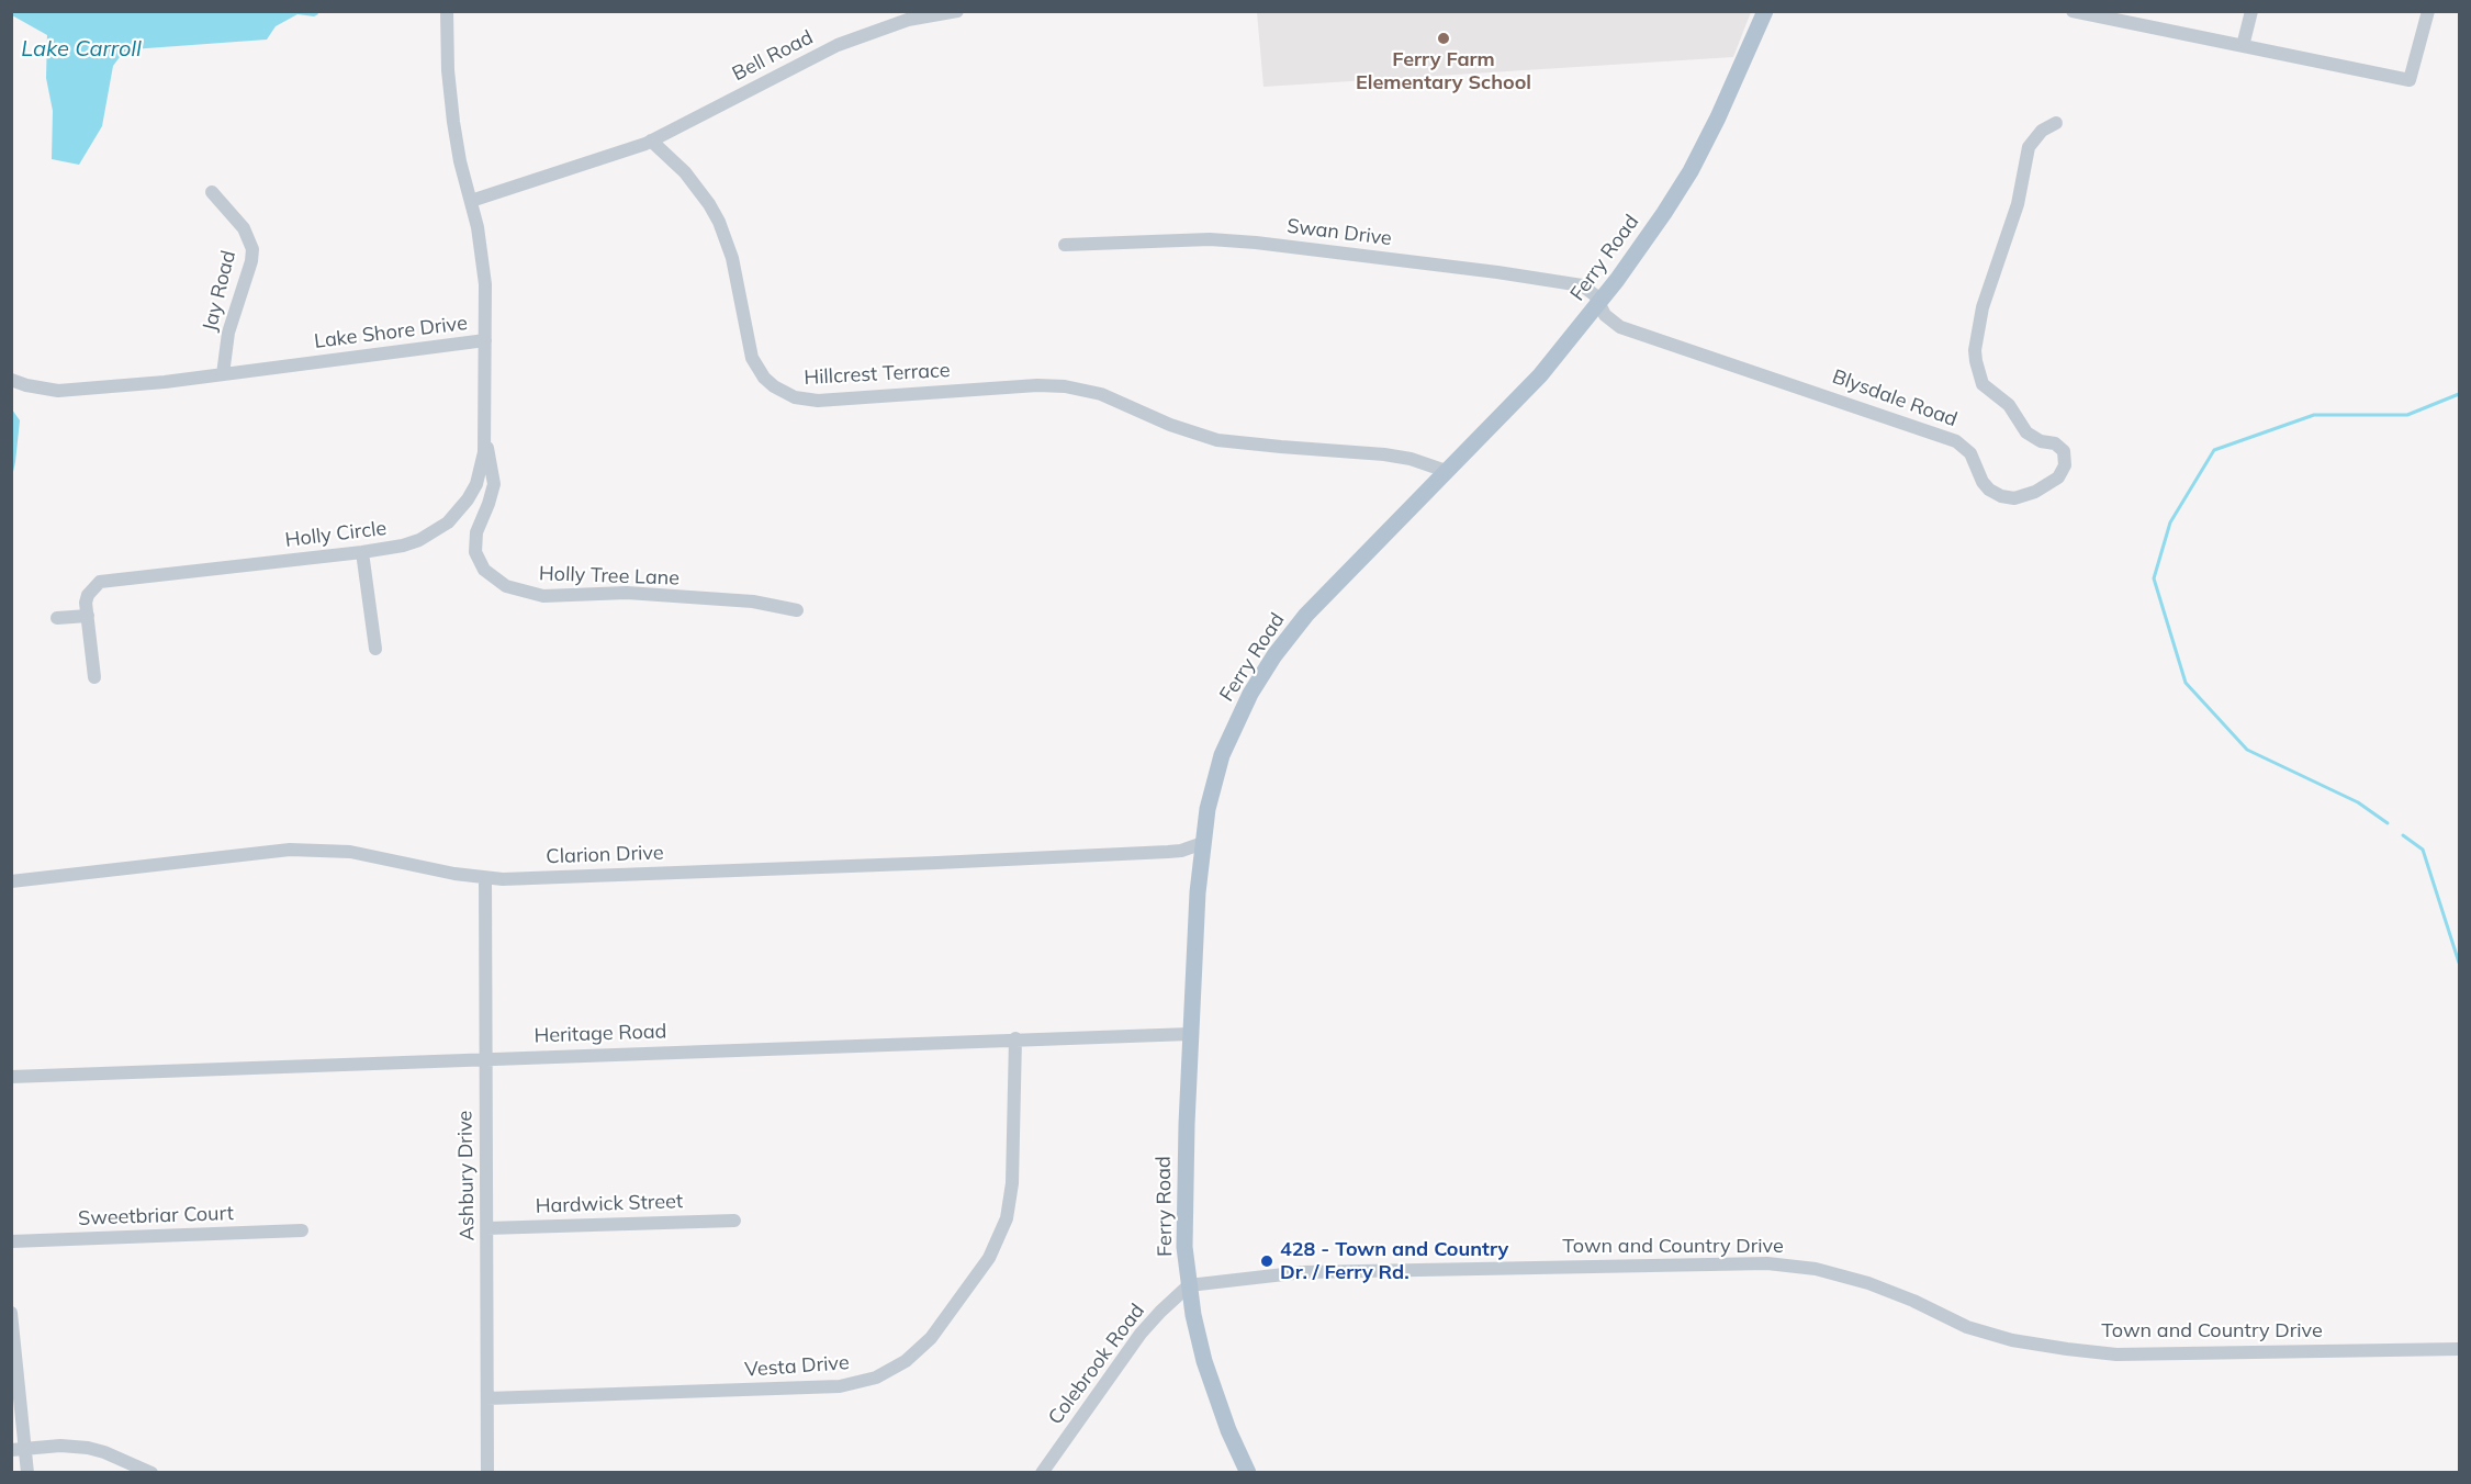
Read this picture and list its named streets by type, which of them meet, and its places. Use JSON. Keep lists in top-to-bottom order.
{
  "streets": {
    "main road": ["Ferry Road"],
    "street": [
      "Bell Road",
      "Swan Drive",
      "Jay Road",
      "Lake Shore Drive",
      "Hillcrest Terrace",
      "Blysdale Road",
      "Holly Circle",
      "Holly Tree Lane",
      "Clarion Drive",
      "Heritage Road",
      "Ashbury Drive",
      "Hardwick Street",
      "Sweetbriar Court",
      "Town and Country Drive",
      "Colebrook Road",
      "Vesta Drive"
    ]
  },
  "crossings": [
    ["Bell Road", "Hillcrest Terrace"],
    ["Swan Drive", "Ferry Road"],
    ["Swan Drive", "Blysdale Road"],
    ["Ferry Road", "Hillcrest Terrace"],
    ["Ferry Road", "Blysdale Road"],
    ["Ferry Road", "Clarion Drive"],
    ["Ferry Road", "Heritage Road"],
    ["Ferry Road", "Town and Country Drive"],
    ["Ferry Road", "Colebrook Road"],
    ["Jay Road", "Lake Shore Drive"],
    ["Lake Shore Drive", "Holly Circle"],
    ["Holly Circle", "Holly Tree Lane"],
    ["Clarion Drive", "Ashbury Drive"],
    ["Heritage Road", "Ashbury Drive"],
    ["Heritage Road", "Vesta Drive"],
    ["Ashbury Drive", "Hardwick Street"],
    ["Ashbury Drive", "Vesta Drive"],
    ["Town and Country Drive", "Colebrook Road"]
  ],
  "water": ["Lake Carroll"],
  "places": ["Ferry Farm Elementary School", "428 - Town and Country Dr. / Ferry Rd."]
}
